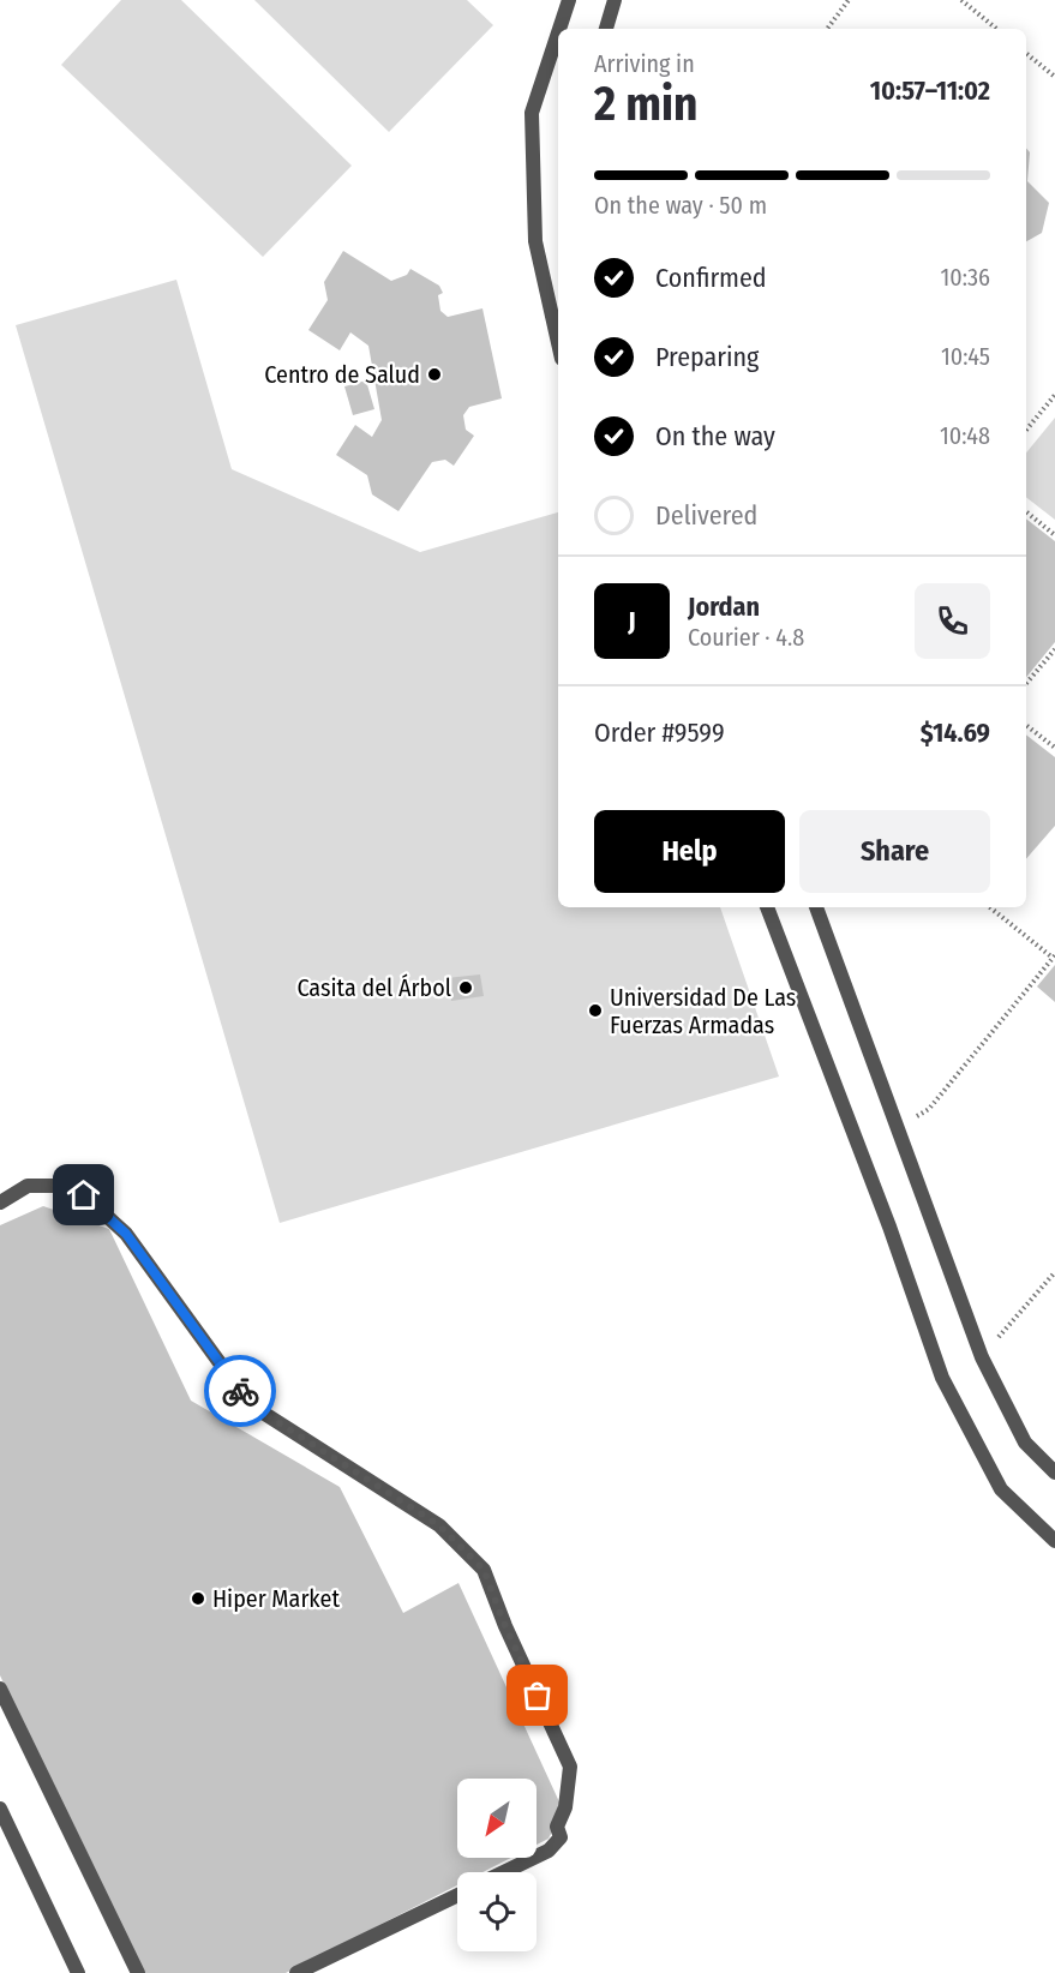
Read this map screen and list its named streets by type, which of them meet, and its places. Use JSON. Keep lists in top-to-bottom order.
{
  "places": [
    "Centro de Salud",
    "Casita del Árbol",
    "Universidad De Las Fuerzas Armadas",
    "Hiper Market"
  ],
  "north": "bottom left",
  "page": {
    "heading": ["2 min", "Arriving in", "10:57–11:02"],
    "panel": [
      "Jordan",
      "Courier · 4.8",
      "Order #9599",
      "$14.69"
    ],
    "bar": "On the way · 50 m",
    "list": [
      ["Confirmed", "10:36"],
      ["Preparing", "10:45"],
      ["On the way", "10:48"],
      "Delivered"
    ],
    "round": "J",
    "buttons": ["Help", "Share"]
  }
}
